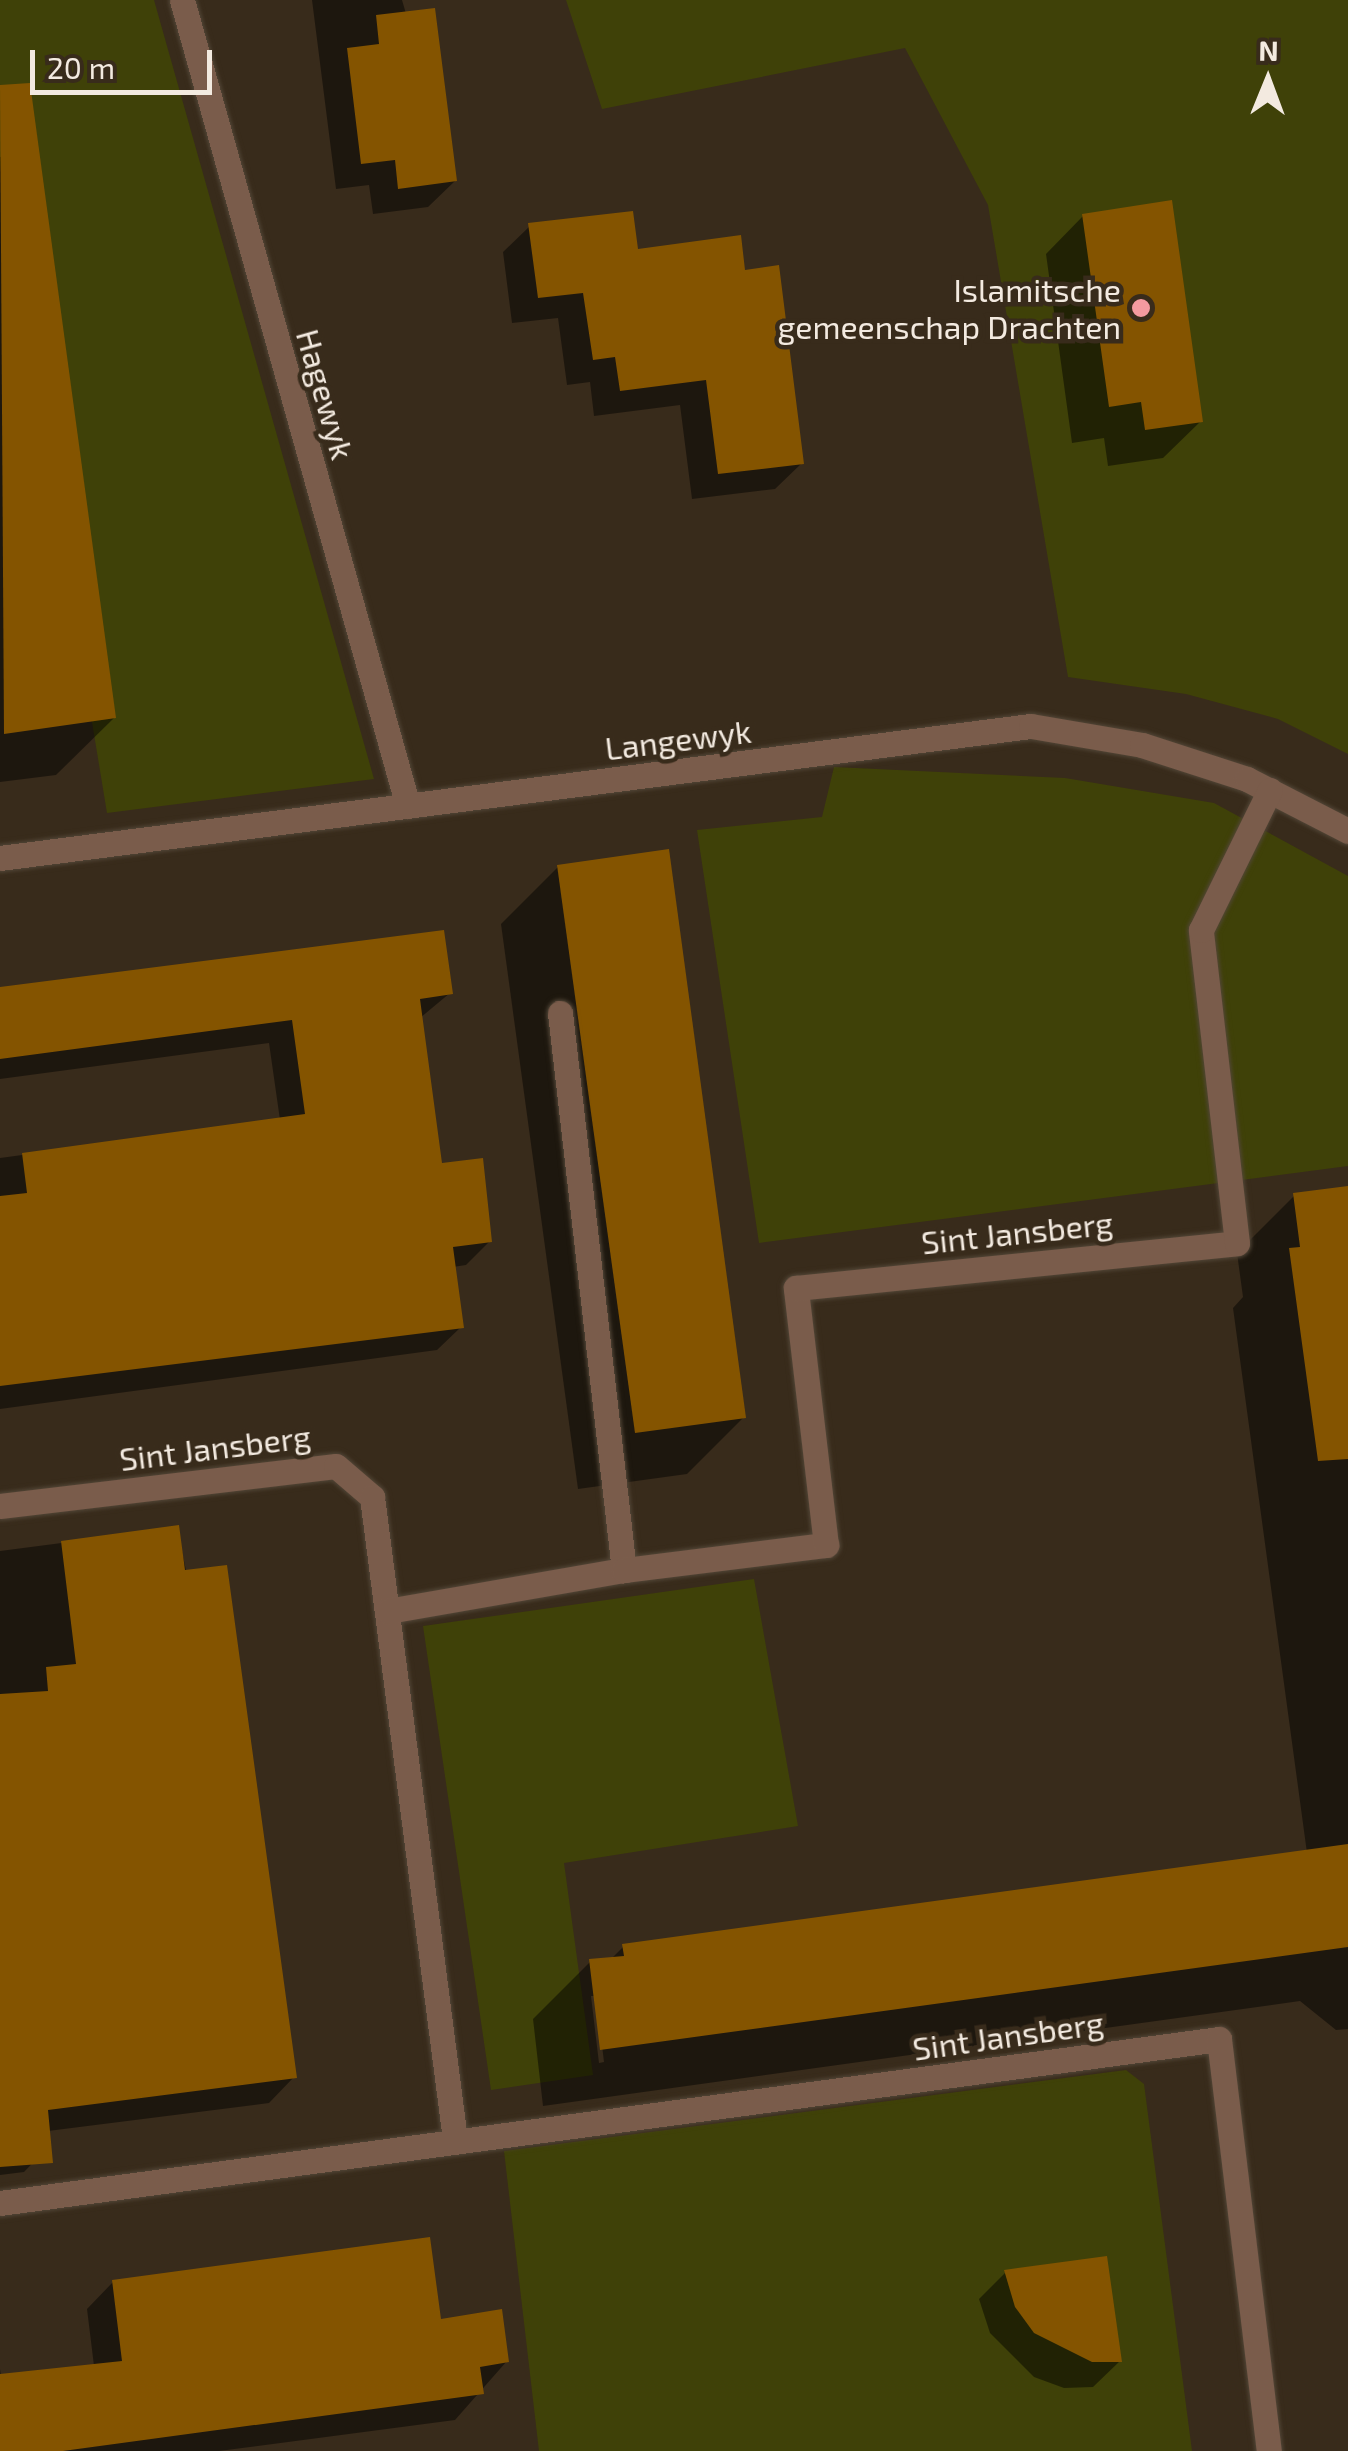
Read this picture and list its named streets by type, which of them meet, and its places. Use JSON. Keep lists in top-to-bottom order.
{
  "streets": {
    "street": ["Hagewyk", "Langewyk", "Sint Jansberg"]
  },
  "crossings": [
    ["Hagewyk", "Langewyk"],
    ["Langewyk", "Sint Jansberg"]
  ],
  "places": ["Islamitsche gemeenschap Drachten"],
  "scale_bar": "20 m",
  "north": "top"
}
